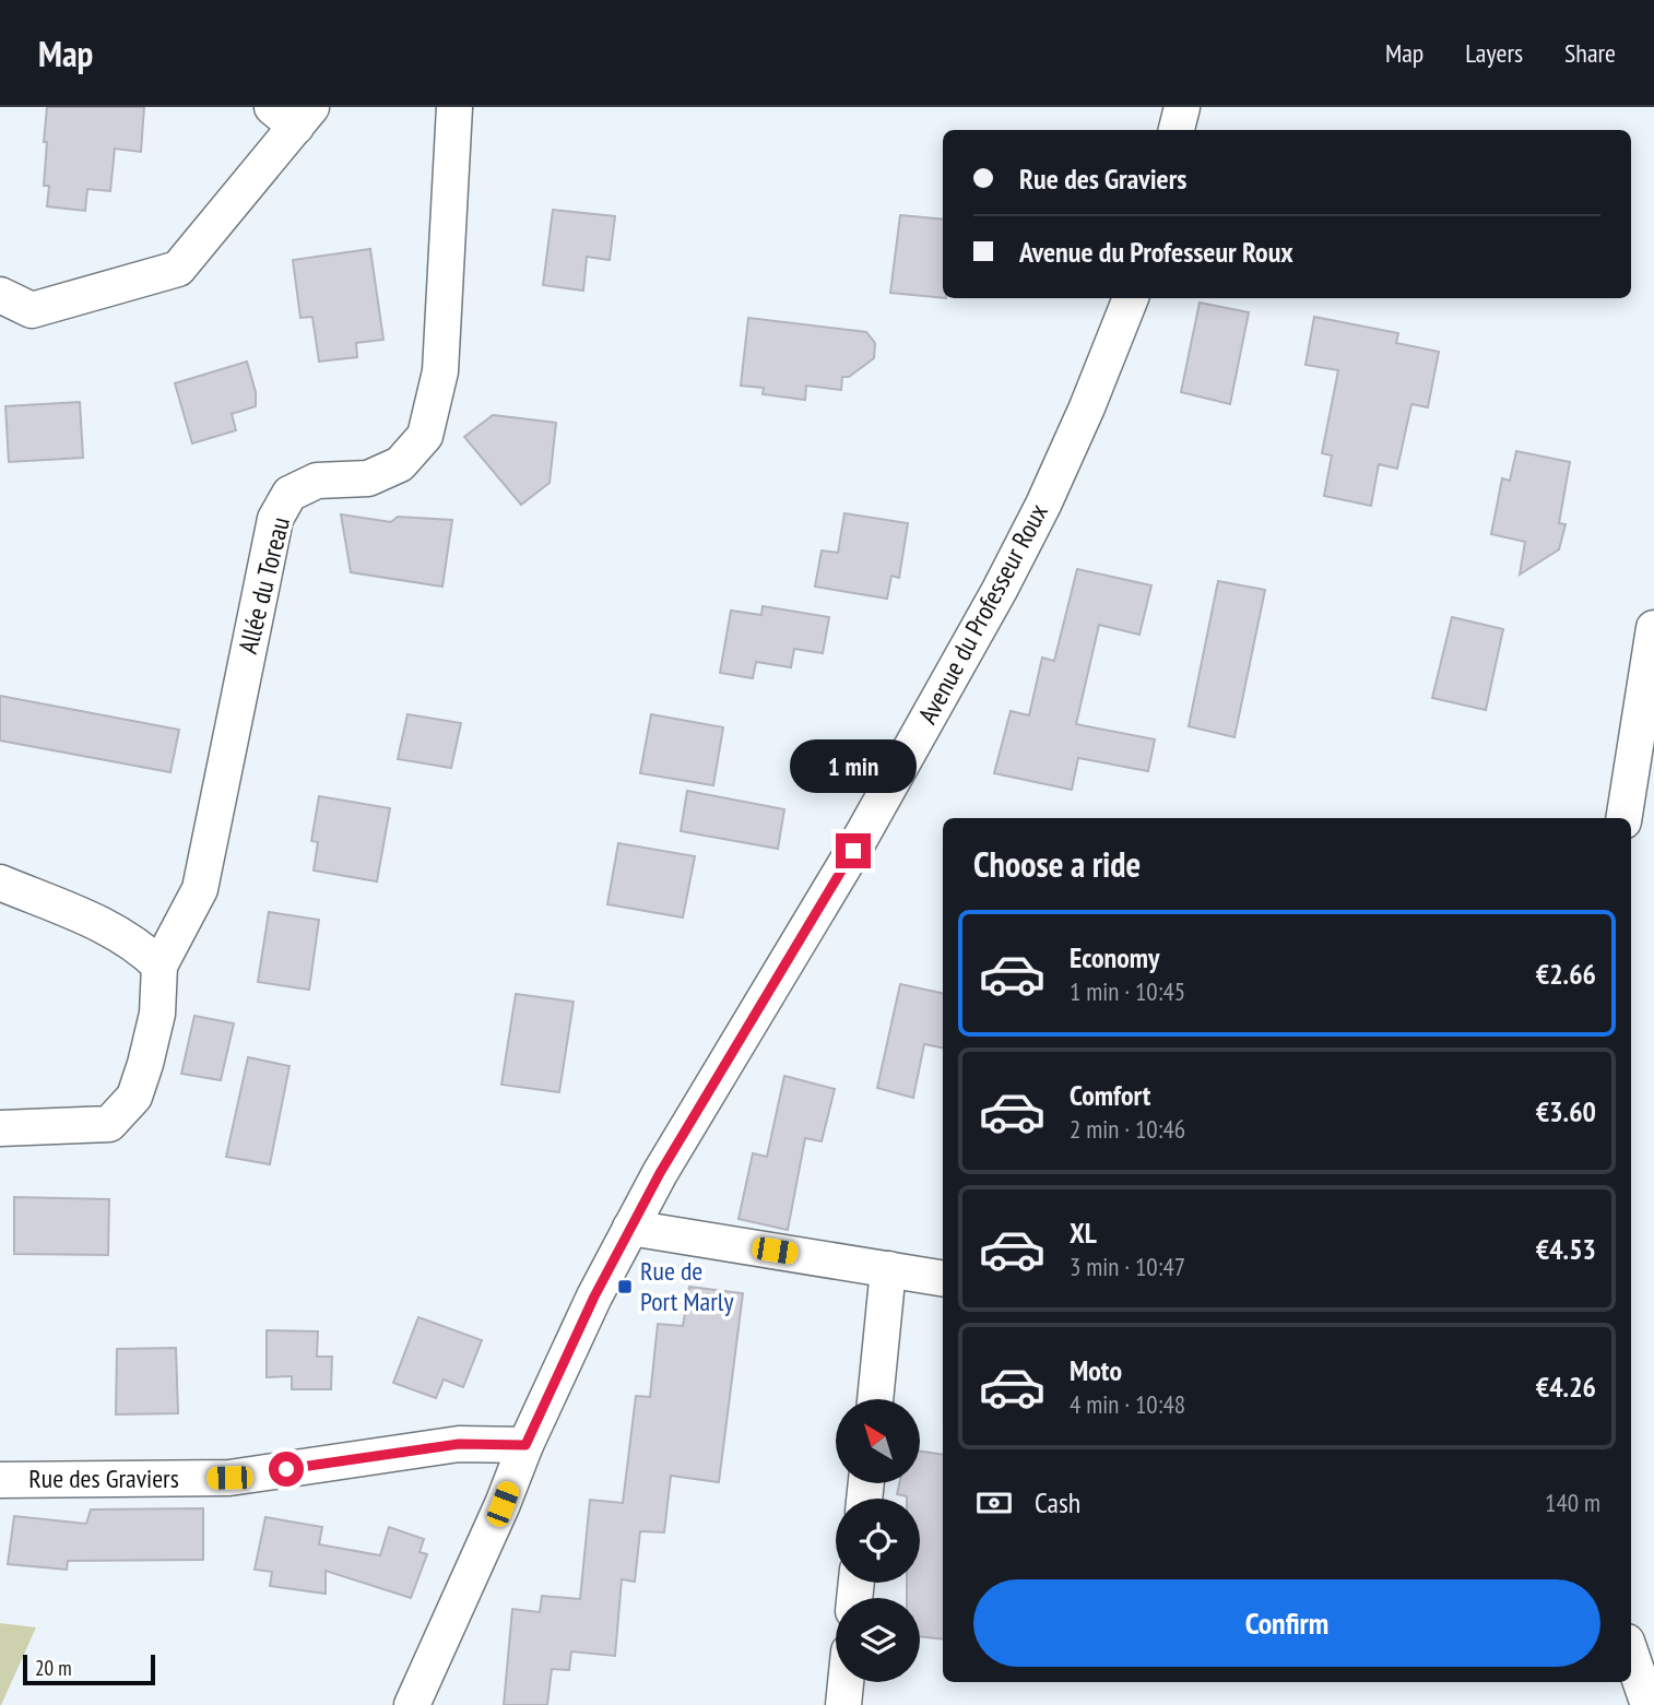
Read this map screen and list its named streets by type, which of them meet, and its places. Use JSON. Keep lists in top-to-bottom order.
{
  "streets": {
    "street": ["Allée du Toreau", "Avenue du Professeur Roux", "Rue des Graviers"]
  },
  "crossings": [
    ["Avenue du Professeur Roux", "Rue des Graviers"]
  ],
  "places": {
    "transit": ["Rue de Port Marly"]
  },
  "scale_bar": "20 m",
  "north": "top left",
  "page": {
    "header": "Map",
    "nav": ["Map", "Layers", "Share"],
    "banner": ["Rue des Graviers", "Avenue du Professeur Roux"],
    "bubble": "1 min",
    "heading": "Choose a ride",
    "list": [
      {
        "name": "Economy",
        "note": "1 min · 10:45",
        "value": "€2.66"
      },
      {
        "name": "Comfort",
        "note": "2 min · 10:46",
        "value": "€3.60"
      },
      {
        "name": "XL",
        "note": "3 min · 10:47",
        "value": "€4.53"
      },
      {
        "name": "Moto",
        "note": "4 min · 10:48",
        "value": "€4.26"
      }
    ],
    "pay": ["Cash", "140 m"],
    "buttons": "Confirm",
    "scale": "20 m"
  }
}
